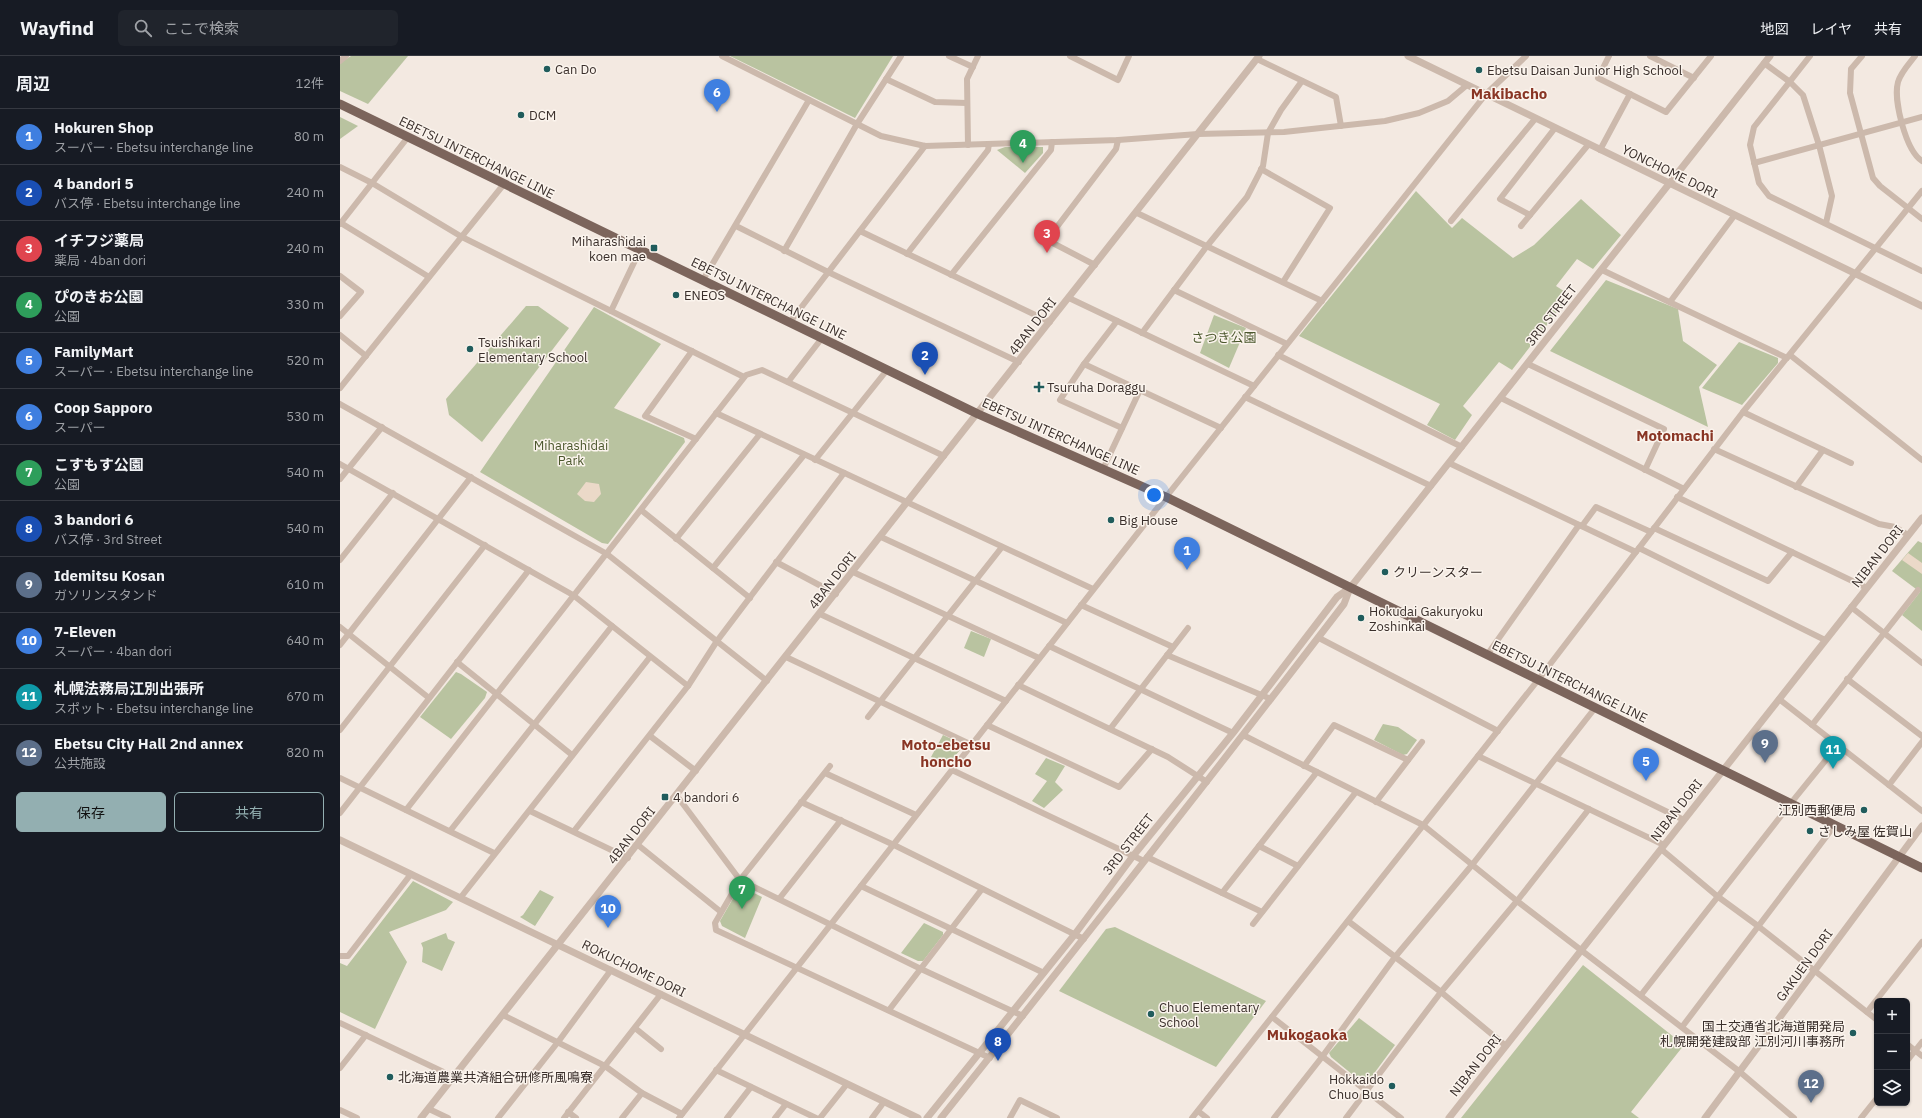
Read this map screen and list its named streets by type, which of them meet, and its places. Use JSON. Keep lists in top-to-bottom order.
{
  "streets": {
    "main road": ["EBETSU INTERCHANGE LINE"],
    "street": [
      "YONCHOME DORI",
      "3RD STREET",
      "4BAN DORI",
      "NIBAN DORI",
      "GAKUEN DORI",
      "ROKUCHOME DORI"
    ]
  },
  "crossings": [
    ["EBETSU INTERCHANGE LINE", "3RD STREET"],
    ["EBETSU INTERCHANGE LINE", "4BAN DORI"],
    ["EBETSU INTERCHANGE LINE", "NIBAN DORI"],
    ["EBETSU INTERCHANGE LINE", "GAKUEN DORI"],
    ["YONCHOME DORI", "3RD STREET"],
    ["4BAN DORI", "ROKUCHOME DORI"]
  ],
  "districts": [
    "Makibacho",
    "Motomachi",
    "Moto-ebetsu honcho",
    "Mukogaoka"
  ],
  "parks": ["さつき公園", "Miharashidai Park"],
  "places": {
    "other": [
      "Can Do",
      "Ebetsu Daisan Junior High School",
      "DCM",
      "ENEOS",
      "Tsuishikari Elementary School",
      "Big House",
      "クリーンスター",
      "Hokudai Gakuryoku Zoshinkai",
      "江別西郵便局",
      "さしみ屋 佐賀山",
      "Chuo Elementary School",
      "国土交通省北海道開発局 札幌開発建設部 江別河川事務所",
      "北海道農業共済組合研修所風鳴寮",
      "Hokkaido Chuo Bus"
    ],
    "transit": ["Miharashidai koen mae", "4 bandori 6"],
    "health": ["Tsuruha Doraggu"]
  },
  "page": {
    "header": "Wayfind",
    "search": "ここで検索",
    "nav": ["地図", "レイヤ", "共有"],
    "heading": ["周辺", "12件"],
    "pins": [
      "6",
      "4",
      "3",
      "2",
      "1",
      "9",
      "11",
      "5",
      "7",
      "10",
      "8",
      "12"
    ],
    "list": [
      {
        "mark": "1",
        "name": "Hokuren Shop",
        "note": "スーパー · Ebetsu interchange line",
        "value": "80 m"
      },
      {
        "mark": "2",
        "name": "4 bandori 5",
        "note": "バス停 · Ebetsu interchange line",
        "value": "240 m"
      },
      {
        "mark": "3",
        "name": "イチフジ薬局",
        "note": "薬局 · 4ban dori",
        "value": "240 m"
      },
      {
        "mark": "4",
        "name": "ぴのきお公園",
        "note": "公園",
        "value": "330 m"
      },
      {
        "mark": "5",
        "name": "FamilyMart",
        "note": "スーパー · Ebetsu interchange line",
        "value": "520 m"
      },
      {
        "mark": "6",
        "name": "Coop Sapporo",
        "note": "スーパー",
        "value": "530 m"
      },
      {
        "mark": "7",
        "name": "こすもす公園",
        "note": "公園",
        "value": "540 m"
      },
      {
        "mark": "8",
        "name": "3 bandori 6",
        "note": "バス停 · 3rd Street",
        "value": "540 m"
      },
      {
        "mark": "9",
        "name": "Idemitsu Kosan",
        "note": "ガソリンスタンド",
        "value": "610 m"
      },
      {
        "mark": "10",
        "name": "7-Eleven",
        "note": "スーパー · 4ban dori",
        "value": "640 m"
      },
      {
        "mark": "11",
        "name": "札幌法務局江別出張所",
        "note": "スポット · Ebetsu interchange line",
        "value": "670 m"
      },
      {
        "mark": "12",
        "name": "Ebetsu City Hall 2nd annex",
        "note": "公共施設",
        "value": "820 m"
      }
    ],
    "buttons": ["保存", "共有"],
    "map_buttons": ["+", "−"]
  }
}
